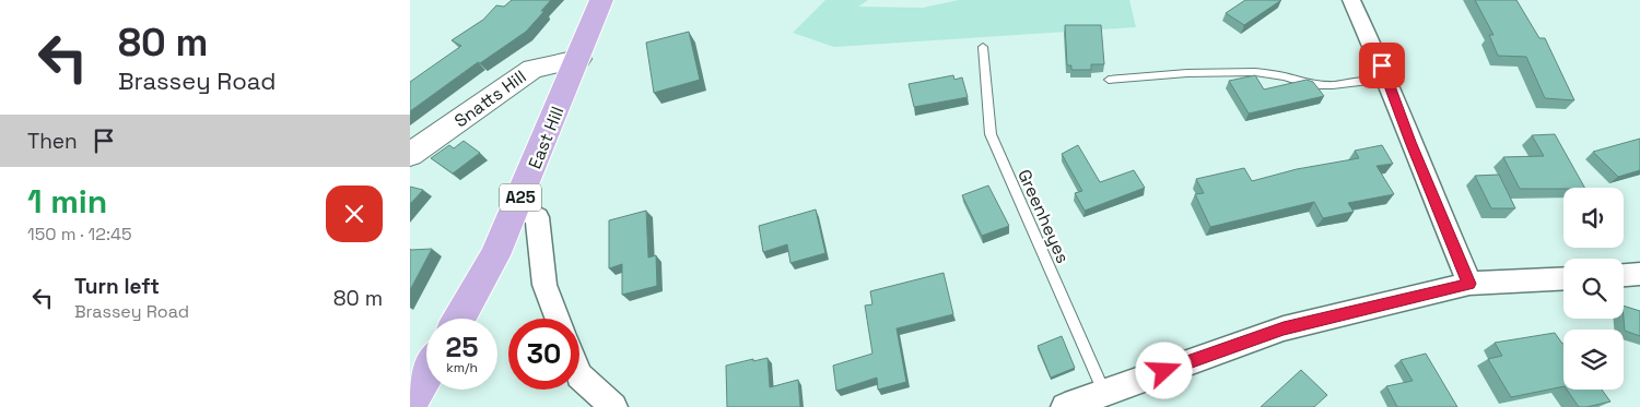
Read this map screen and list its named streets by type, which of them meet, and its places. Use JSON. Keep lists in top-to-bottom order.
{
  "streets": {
    "main road": ["East Hill", "A25"],
    "street": ["Snatts Hill"],
    "lane": ["Greenheyes"]
  },
  "crossings": [
    ["Snatts Hill", "East Hill"],
    ["Snatts Hill", "A25"],
    ["East Hill", "A25"]
  ],
  "page": {
    "turn": ["80 m", "Brassey Road"],
    "then": "Then",
    "heading": ["1 min", "150 m · 12:45"],
    "list": [
      {
        "name": "Turn left",
        "note": "Brassey Road",
        "value": "80 m"
      }
    ],
    "speed": "25 km/h",
    "limit": "30"
  }
}
